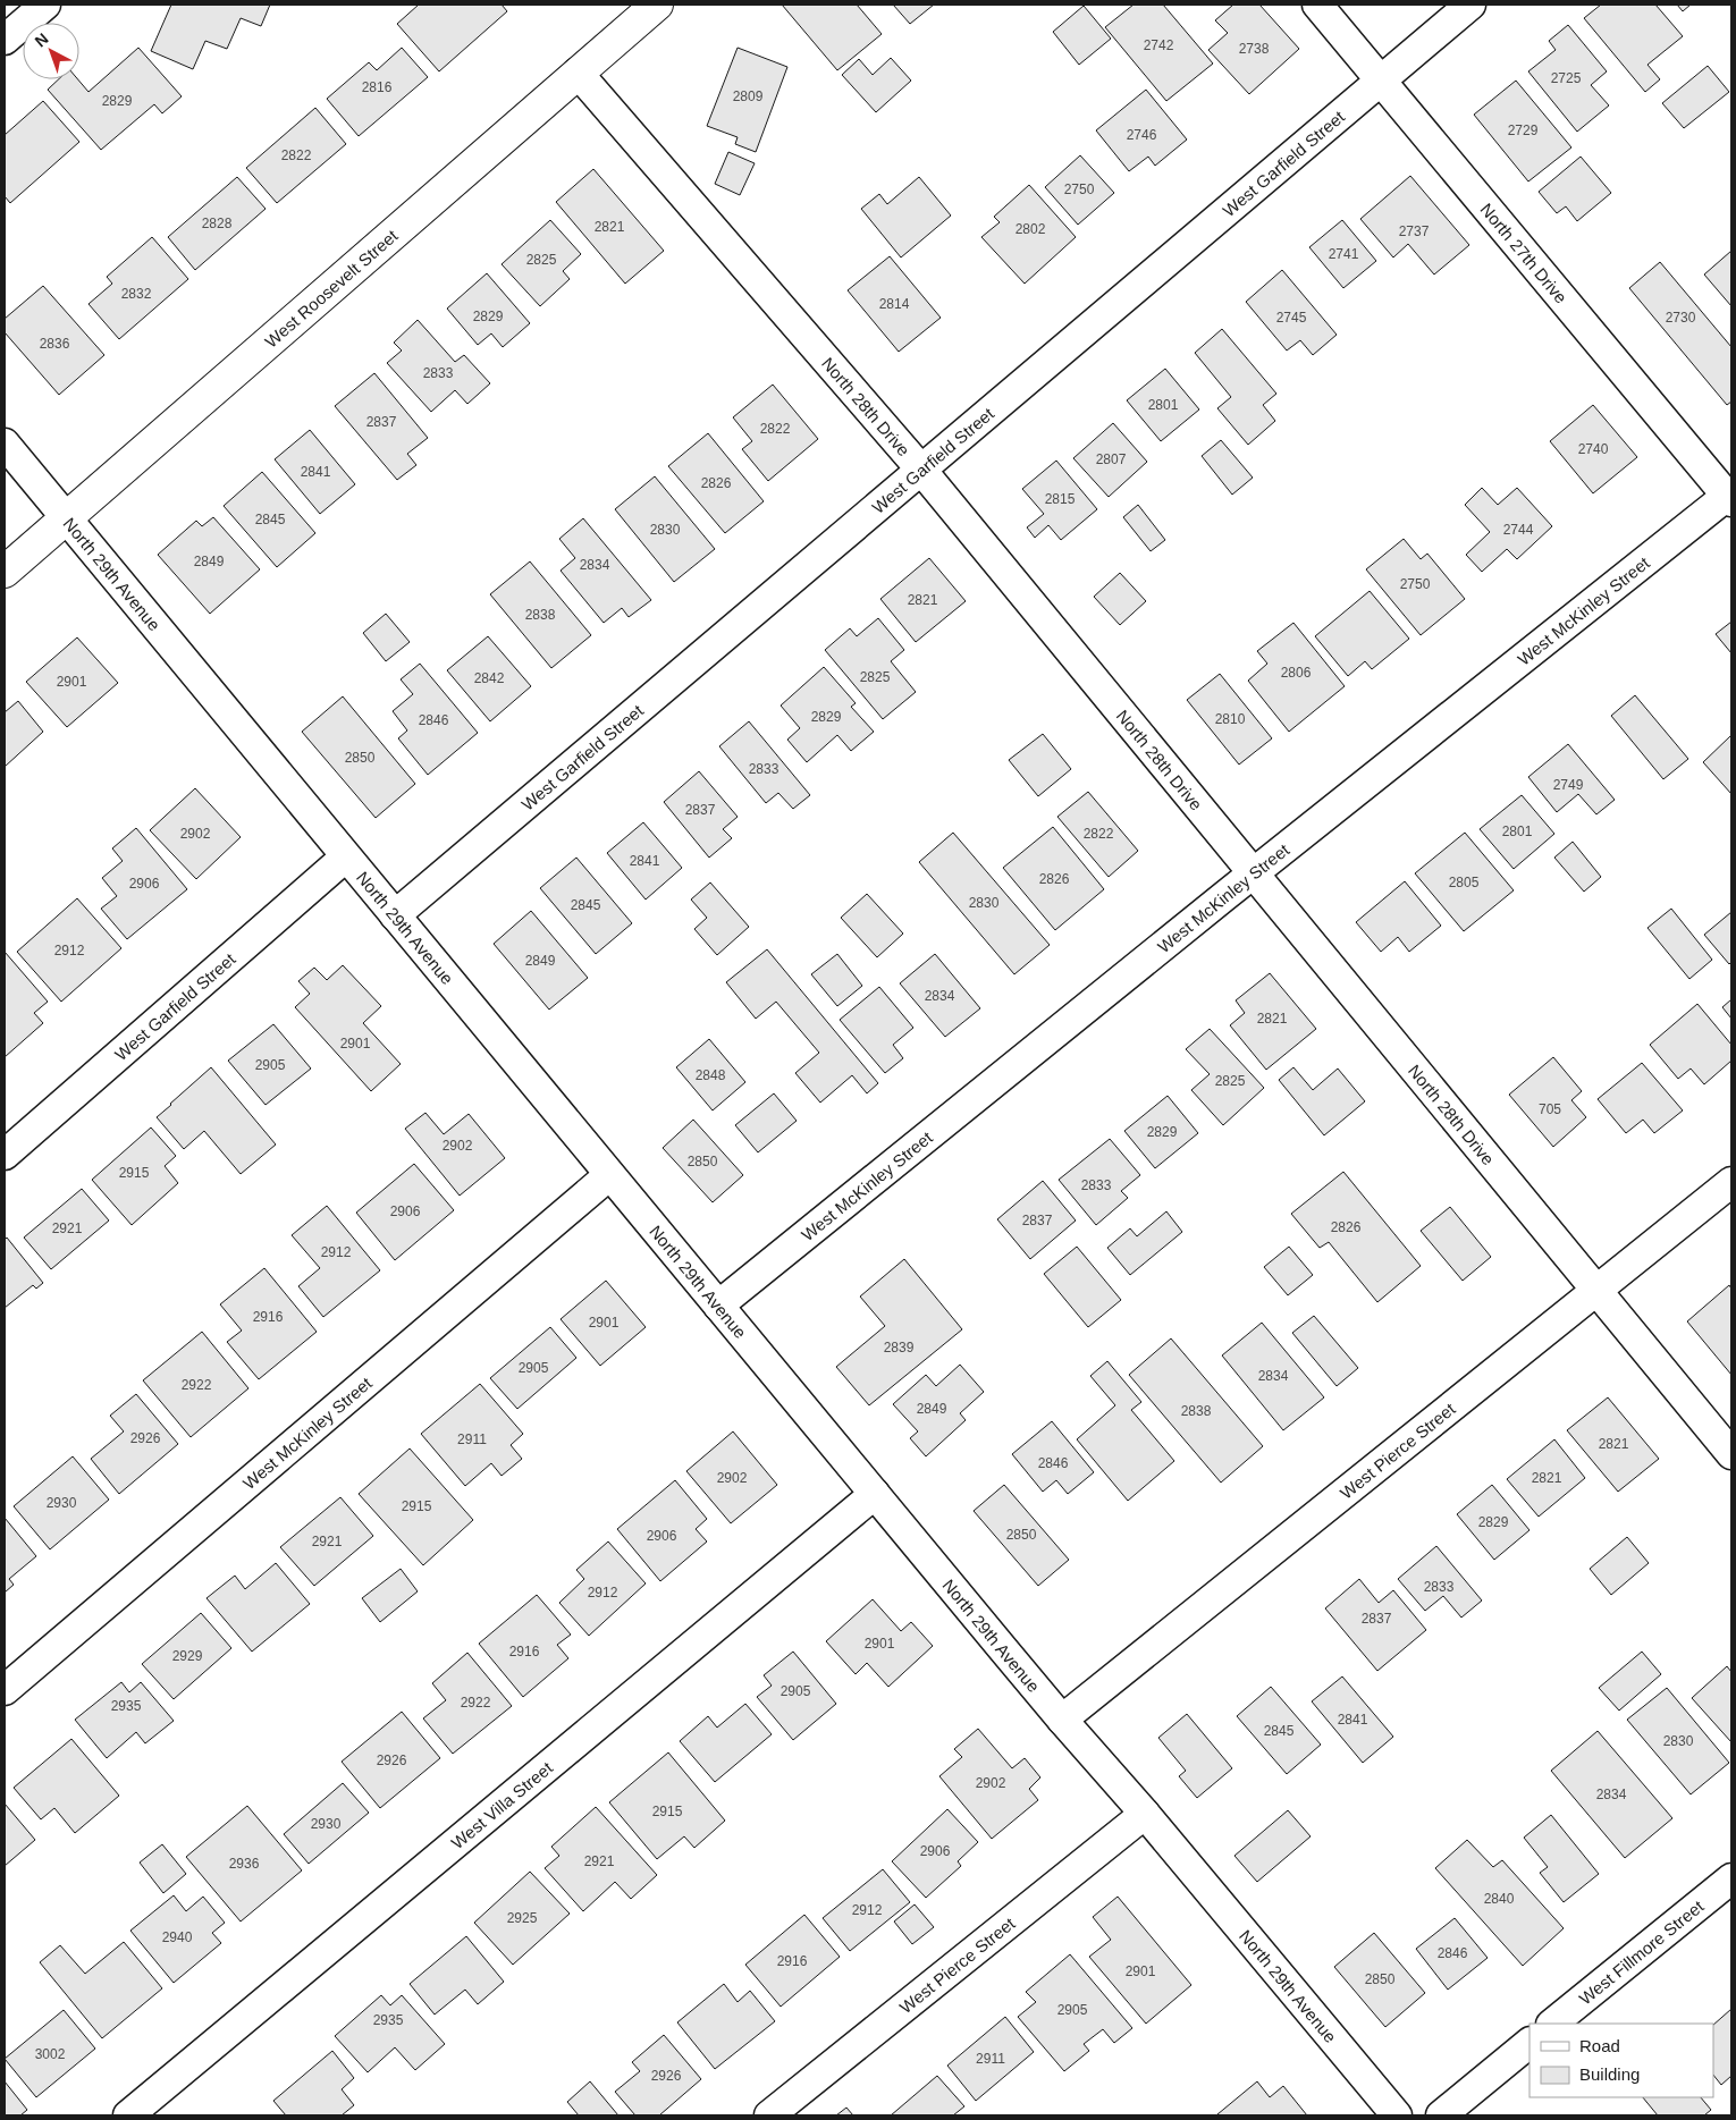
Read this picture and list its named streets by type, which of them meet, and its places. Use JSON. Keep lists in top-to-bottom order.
{
  "streets": {
    "street": [
      "West Garfield Street",
      "North 27th Drive",
      "West Roosevelt Street",
      "North 28th Drive",
      "North 29th Avenue",
      "West McKinley Street",
      "West Pierce Street",
      "West Villa Street",
      "West Fillmore Street"
    ]
  },
  "crossings": [
    ["West Garfield Street", "North 27th Drive"],
    ["West Garfield Street", "North 28th Drive"],
    ["West Garfield Street", "North 29th Avenue"],
    ["North 27th Drive", "West McKinley Street"],
    ["West Roosevelt Street", "North 28th Drive"],
    ["West Roosevelt Street", "North 29th Avenue"],
    ["North 28th Drive", "West McKinley Street"],
    ["North 28th Drive", "West Pierce Street"],
    ["North 29th Avenue", "West McKinley Street"],
    ["North 29th Avenue", "West Pierce Street"],
    ["North 29th Avenue", "West Villa Street"]
  ],
  "house_numbers": [
    "2742",
    "2738",
    "2725",
    "2816",
    "2809",
    "2829",
    "2729",
    "2746",
    "2822",
    "2750",
    "2828",
    "2821",
    "2802",
    "2737",
    "2741",
    "2825",
    "2832",
    "2814",
    "2829",
    "2745",
    "2730",
    "2836",
    "2833",
    "2801",
    "2837",
    "2822",
    "2740",
    "2807",
    "2841",
    "2826",
    "2815",
    "2845",
    "2830",
    "2744",
    "2849",
    "2834",
    "2750",
    "2821",
    "2838",
    "2806",
    "2825",
    "2842",
    "2901",
    "2829",
    "2810",
    "2846",
    "2850",
    "2833",
    "2749",
    "2837",
    "2801",
    "2902",
    "2822",
    "2841",
    "2826",
    "2805",
    "2906",
    "2830",
    "2845",
    "2912",
    "2849",
    "2834",
    "2821",
    "2901",
    "2905",
    "2848",
    "2825",
    "705",
    "2829",
    "2902",
    "2850",
    "2915",
    "2833",
    "2906",
    "2837",
    "2826",
    "2921",
    "2912",
    "2916",
    "2901",
    "2839",
    "2905",
    "2834",
    "2922",
    "2849",
    "2838",
    "2926",
    "2911",
    "2821",
    "2846",
    "2902",
    "2821",
    "2930",
    "2915",
    "2829",
    "2850",
    "2906",
    "2921",
    "2833",
    "2912",
    "2837",
    "2901",
    "2916",
    "2929",
    "2905",
    "2922",
    "2935",
    "2841",
    "2845",
    "2830",
    "2926",
    "2902",
    "2834",
    "2915",
    "2930",
    "2906",
    "2921",
    "2936",
    "2840",
    "2912",
    "2925",
    "2940",
    "2846",
    "2916",
    "2901",
    "2850",
    "2905",
    "2935",
    "3002",
    "2911",
    "2926"
  ],
  "legend": ["Road", "Building"],
  "north": "top left"
}
